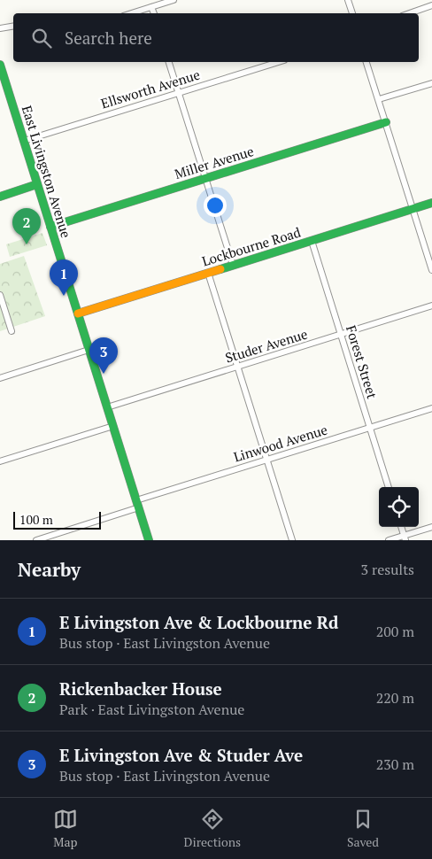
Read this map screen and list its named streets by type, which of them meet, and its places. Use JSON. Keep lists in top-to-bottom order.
{
  "streets": {
    "main road": ["Miller Avenue", "East Livingston Avenue", "Lockbourne Road"],
    "street": [
      "Ellsworth Avenue",
      "Studer Avenue",
      "Forest Street",
      "Linwood Avenue"
    ]
  },
  "crossings": [
    ["Ellsworth Avenue", "East Livingston Avenue"],
    ["Miller Avenue", "East Livingston Avenue"],
    ["East Livingston Avenue", "Lockbourne Road"],
    ["East Livingston Avenue", "Studer Avenue"],
    ["East Livingston Avenue", "Linwood Avenue"],
    ["Lockbourne Road", "Forest Street"],
    ["Studer Avenue", "Forest Street"],
    ["Forest Street", "Linwood Avenue"]
  ],
  "scale_bar": "100 m",
  "page": {
    "search": "Search here",
    "pins": ["2", "1", "3"],
    "scale": "100 m",
    "heading": ["Nearby", "3 results"],
    "list": [
      {
        "mark": "1",
        "name": "E Livingston Ave & Lockbourne Rd",
        "note": "Bus stop · East Livingston Avenue",
        "value": "200 m"
      },
      {
        "mark": "2",
        "name": "Rickenbacker House",
        "note": "Park · East Livingston Avenue",
        "value": "220 m"
      },
      {
        "mark": "3",
        "name": "E Livingston Ave & Studer Ave",
        "note": "Bus stop · East Livingston Avenue",
        "value": "230 m"
      }
    ],
    "nav": ["Map", "Directions", "Saved"]
  }
}
